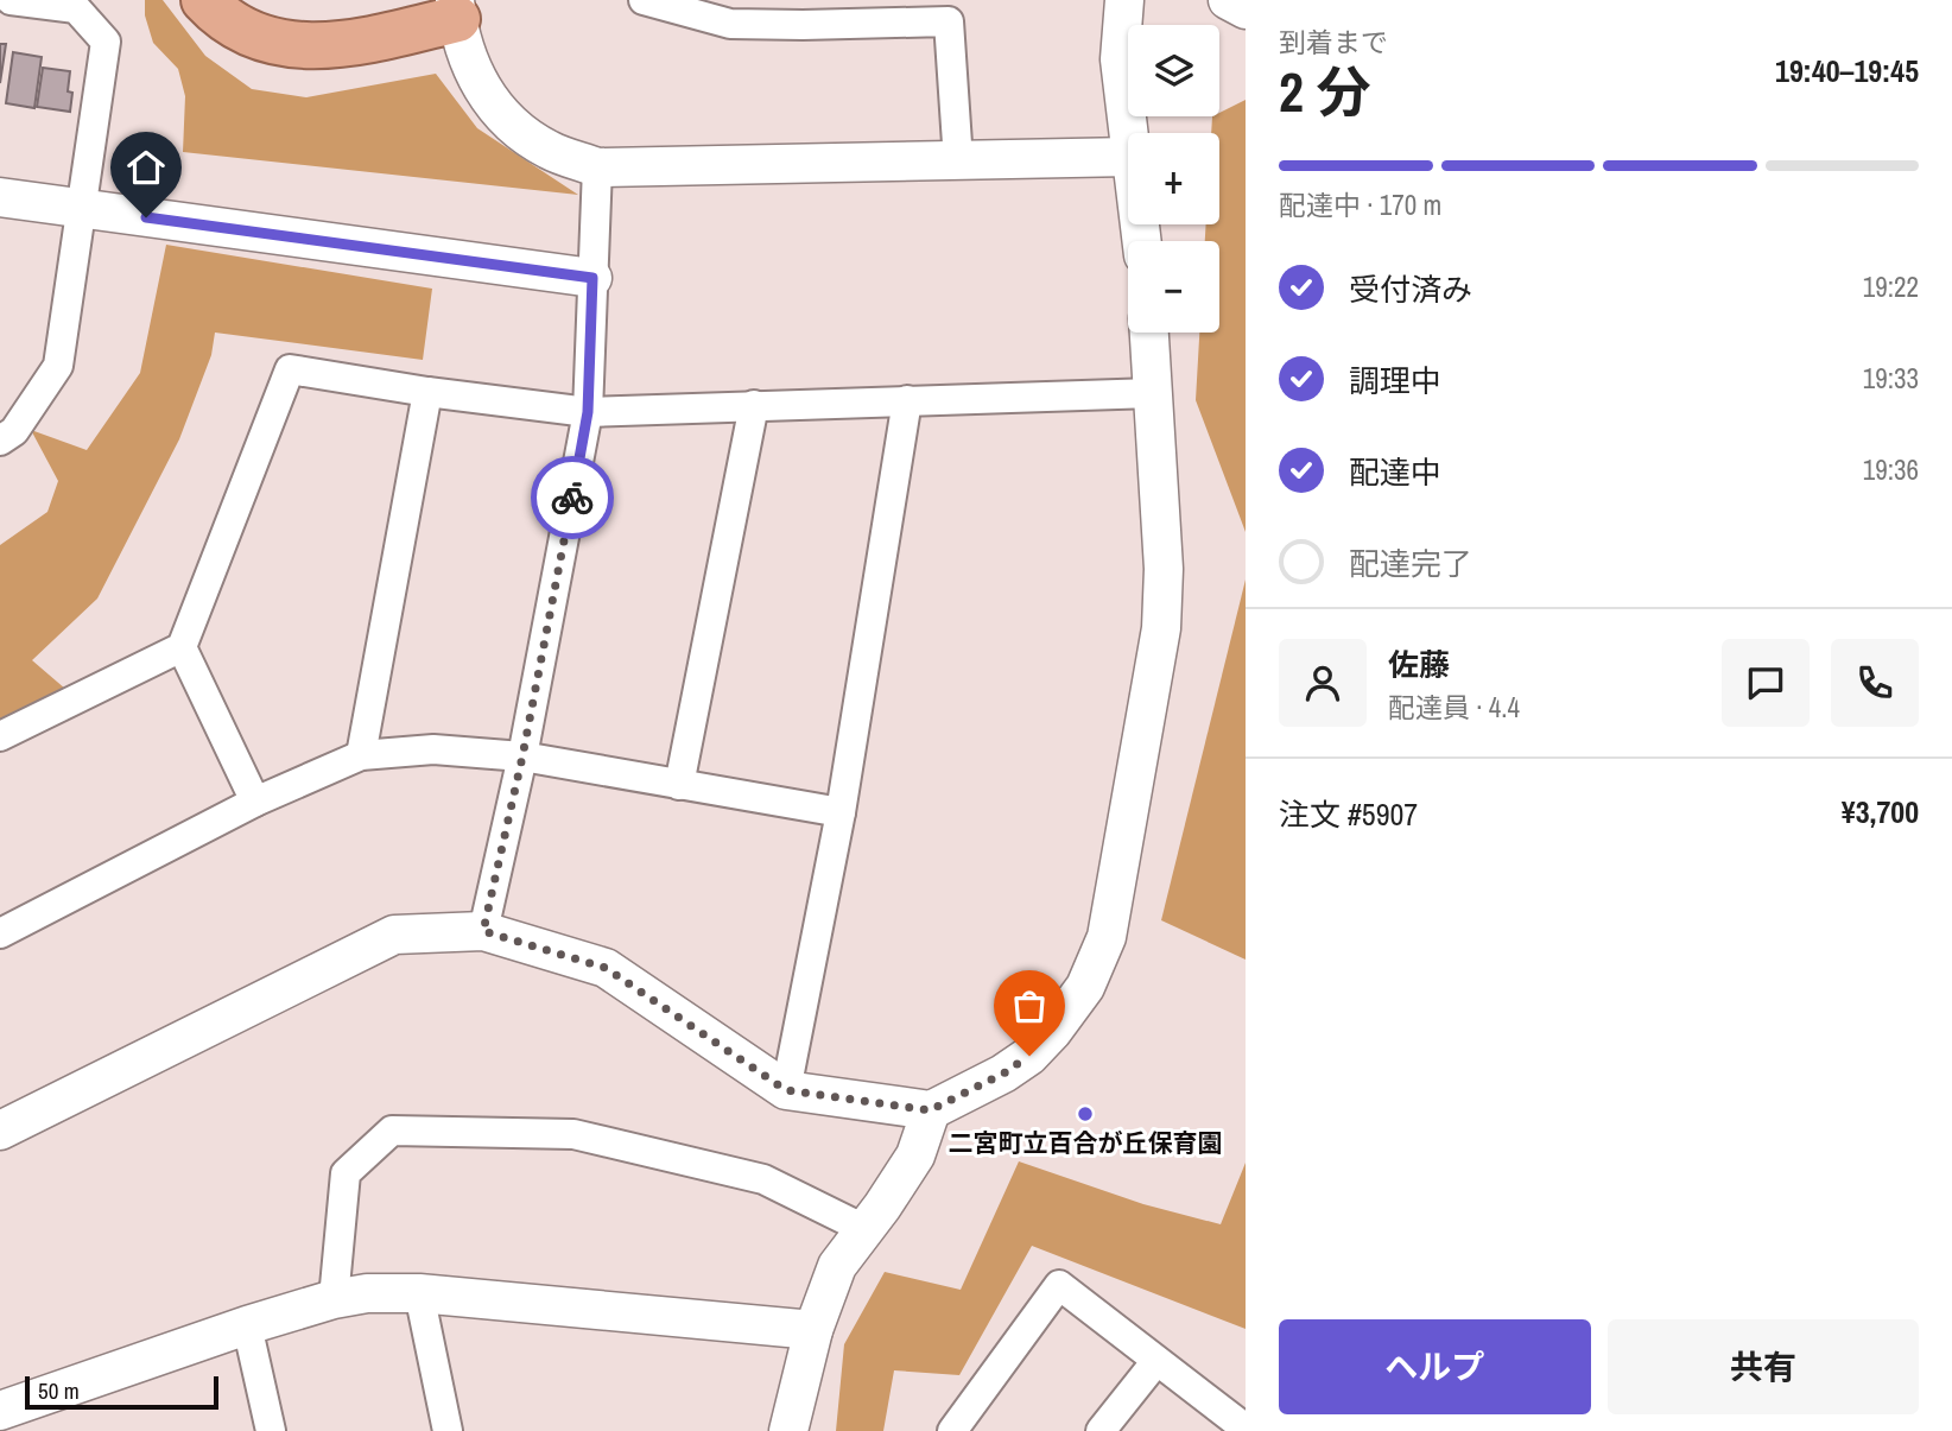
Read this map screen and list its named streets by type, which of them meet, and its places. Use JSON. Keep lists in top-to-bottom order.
{
  "places": ["二宮町立百合が丘保育園"],
  "scale_bar": "50 m",
  "page": {
    "heading": ["2 分", "到着まで", "19:40–19:45"],
    "panel": [
      "佐藤",
      "配達員 · 4.4",
      "注文 #5907",
      "¥3,700"
    ],
    "map_buttons": ["+", "−"],
    "bar": "配達中 · 170 m",
    "list": [
      ["受付済み", "19:22"],
      ["調理中", "19:33"],
      ["配達中", "19:36"],
      "配達完了"
    ],
    "buttons": ["ヘルプ", "共有"],
    "scale": "50 m"
  }
}
